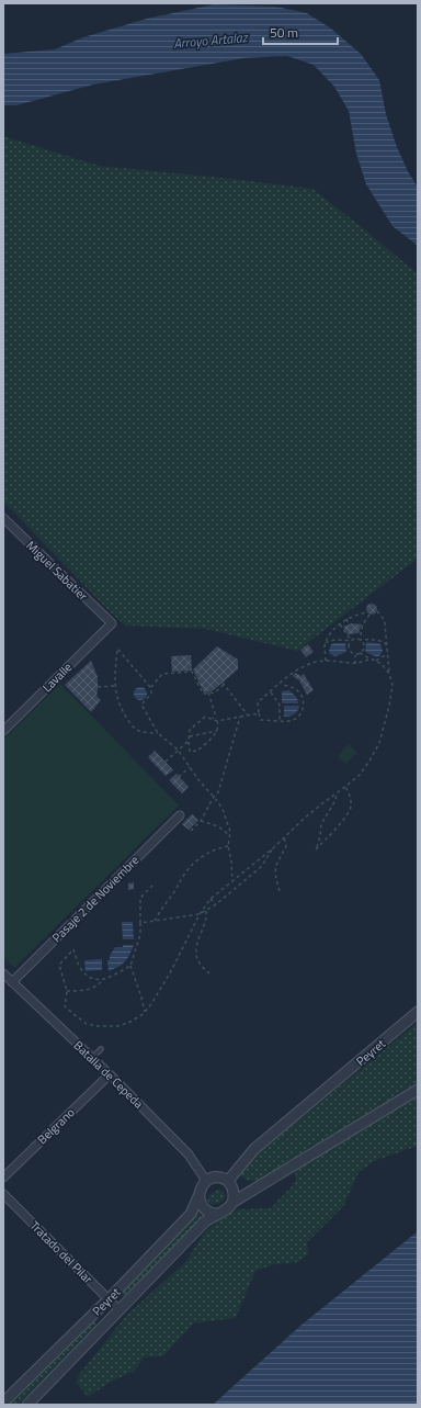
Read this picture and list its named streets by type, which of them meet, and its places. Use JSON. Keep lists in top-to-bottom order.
{
  "streets": {
    "street": [
      "Miguel Sabatier",
      "Lavalle",
      "Pasaje 2 de Noviembre",
      "Peyret",
      "Batalla de Cepeda",
      "Belgrano",
      "Tratado del Pilar"
    ]
  },
  "crossings": [
    ["Miguel Sabatier", "Lavalle"],
    ["Pasaje 2 de Noviembre", "Batalla de Cepeda"],
    ["Peyret", "Batalla de Cepeda"],
    ["Peyret", "Tratado del Pilar"],
    ["Batalla de Cepeda", "Belgrano"]
  ],
  "water": ["Arroyo Artalaz"],
  "scale_bar": "50 m"
}
